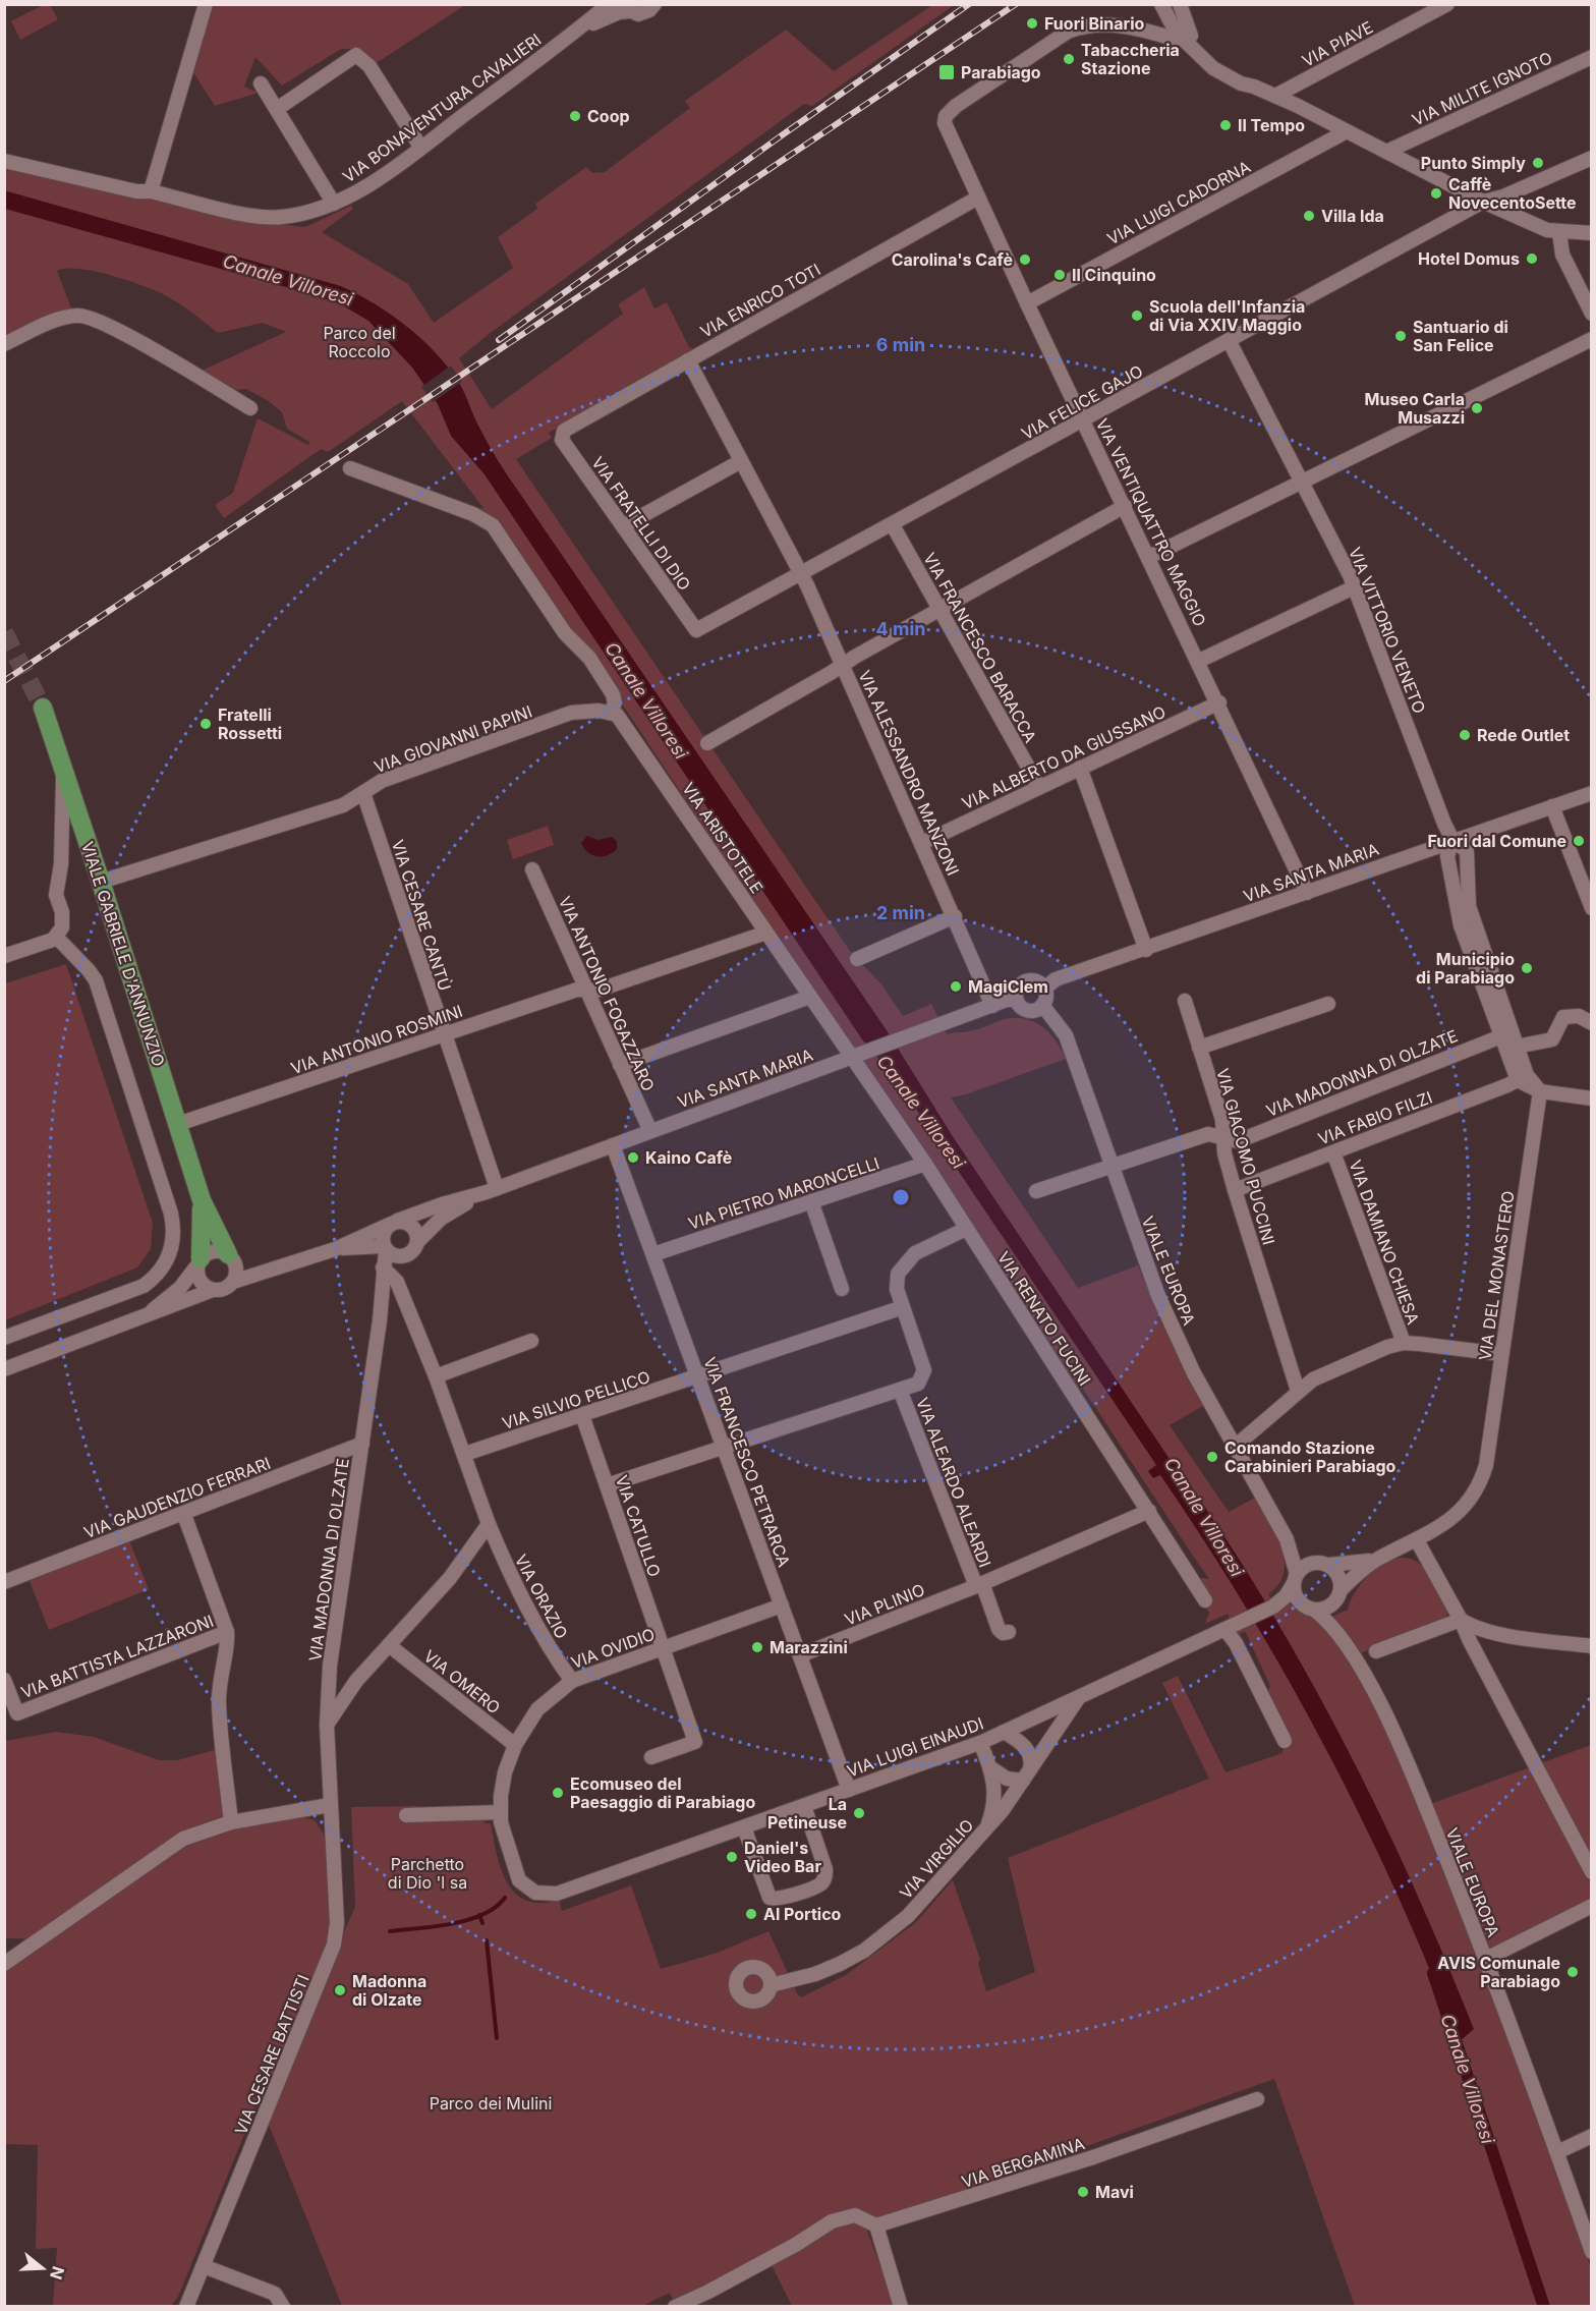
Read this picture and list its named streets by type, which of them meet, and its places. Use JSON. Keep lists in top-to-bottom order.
{
  "streets": {
    "main road": ["VIALE GABRIELE D'ANNUNZIO"],
    "street": [
      "VIA PIAVE",
      "VIA MILITE IGNOTO",
      "VIA BONAVENTURA CAVALIERI",
      "VIA LUIGI CADORNA",
      "VIA ENRICO TOTI",
      "VIA FELICE GAJO",
      "VIA VENTIQUATTRO MAGGIO",
      "VIA FRATELLI DI DIO",
      "VIA VITTORIO VENETO",
      "VIA FRANCESCO BARACCA",
      "VIA GIOVANNI PAPINI",
      "VIA ALBERTO DA GIUSSANO",
      "VIA ALESSANDRO MANZONI",
      "VIA ARISTOTELE",
      "VIA SANTA MARIA",
      "VIA CESARE CANTÙ",
      "VIA ANTONIO FOGAZZARO",
      "VIA ANTONIO ROSMINI",
      "VIA MADONNA DI OLZATE",
      "VIA FABIO FILZI",
      "VIA GIACOMO PUCCINI",
      "VIA PIETRO MARONCELLI",
      "VIA DAMIANO CHIESA",
      "VIALE EUROPA",
      "VIA DEL MONASTERO",
      "VIA RENATO FUCINI",
      "VIA SILVIO PELLICO",
      "VIA FRANCESCO PETRARCA",
      "VIA ALEARDO ALEARDI",
      "VIA GAUDENZIO FERRARI",
      "VIA CATULLO",
      "VIA ORAZIO",
      "VIA PLINIO",
      "VIA OVIDIO",
      "VIA BATTISTA LAZZARONI",
      "VIA OMERO",
      "VIA LUIGI EINAUDI",
      "VIA VIRGILIO",
      "VIA CESARE BATTISTI",
      "VIA BERGAMINA"
    ]
  },
  "crossings": [
    ["VIA LUIGI CADORNA", "VIA VENTIQUATTRO MAGGIO"],
    ["VIA ENRICO TOTI", "VIA VENTIQUATTRO MAGGIO"],
    ["VIA ENRICO TOTI", "VIA FRATELLI DI DIO"],
    ["VIA ENRICO TOTI", "VIA ALESSANDRO MANZONI"],
    ["VIA FELICE GAJO", "VIA VENTIQUATTRO MAGGIO"],
    ["VIA FELICE GAJO", "VIA FRATELLI DI DIO"],
    ["VIA FELICE GAJO", "VIA VITTORIO VENETO"],
    ["VIA FELICE GAJO", "VIA FRANCESCO BARACCA"],
    ["VIA FELICE GAJO", "VIA ALESSANDRO MANZONI"],
    ["VIA VENTIQUATTRO MAGGIO", "VIA ALBERTO DA GIUSSANO"],
    ["VIA VENTIQUATTRO MAGGIO", "VIA SANTA MARIA"],
    ["VIA VITTORIO VENETO", "VIA SANTA MARIA"],
    ["VIA VITTORIO VENETO", "VIA MADONNA DI OLZATE"],
    ["VIA FRANCESCO BARACCA", "VIA ALBERTO DA GIUSSANO"],
    ["VIA GIOVANNI PAPINI", "VIA ARISTOTELE"],
    ["VIA GIOVANNI PAPINI", "VIA CESARE CANTÙ"],
    ["VIA GIOVANNI PAPINI", "VIALE GABRIELE D'ANNUNZIO"],
    ["VIA ALBERTO DA GIUSSANO", "VIA ALESSANDRO MANZONI"],
    ["VIA ALESSANDRO MANZONI", "VIA SANTA MARIA"],
    ["VIA ARISTOTELE", "VIA SANTA MARIA"],
    ["VIA ARISTOTELE", "VIA ANTONIO ROSMINI"],
    ["VIA ARISTOTELE", "VIA RENATO FUCINI"],
    ["VIA SANTA MARIA", "VIA CESARE CANTÙ"],
    ["VIA SANTA MARIA", "VIALE GABRIELE D'ANNUNZIO"],
    ["VIA SANTA MARIA", "VIA ANTONIO FOGAZZARO"],
    ["VIA SANTA MARIA", "VIA MADONNA DI OLZATE"],
    ["VIA SANTA MARIA", "VIALE EUROPA"],
    ["VIA SANTA MARIA", "VIA RENATO FUCINI"],
    ["VIA SANTA MARIA", "VIA FRANCESCO PETRARCA"],
    ["VIA CESARE CANTÙ", "VIA ANTONIO ROSMINI"],
    ["VIALE GABRIELE D'ANNUNZIO", "VIA ANTONIO ROSMINI"],
    ["VIA ANTONIO FOGAZZARO", "VIA ANTONIO ROSMINI"],
    ["VIA MADONNA DI OLZATE", "VIA GIACOMO PUCCINI"],
    ["VIA MADONNA DI OLZATE", "VIALE EUROPA"],
    ["VIA MADONNA DI OLZATE", "VIA GAUDENZIO FERRARI"],
    ["VIA MADONNA DI OLZATE", "VIA ORAZIO"],
    ["VIA MADONNA DI OLZATE", "VIA CESARE BATTISTI"],
    ["VIA FABIO FILZI", "VIA GIACOMO PUCCINI"],
    ["VIA FABIO FILZI", "VIA DAMIANO CHIESA"],
    ["VIA PIETRO MARONCELLI", "VIA RENATO FUCINI"],
    ["VIA PIETRO MARONCELLI", "VIA FRANCESCO PETRARCA"],
    ["VIALE EUROPA", "VIA LUIGI EINAUDI"],
    ["VIA RENATO FUCINI", "VIA PLINIO"],
    ["VIA SILVIO PELLICO", "VIA FRANCESCO PETRARCA"],
    ["VIA SILVIO PELLICO", "VIA CATULLO"],
    ["VIA SILVIO PELLICO", "VIA ORAZIO"],
    ["VIA FRANCESCO PETRARCA", "VIA PLINIO"],
    ["VIA FRANCESCO PETRARCA", "VIA OVIDIO"],
    ["VIA FRANCESCO PETRARCA", "VIA LUIGI EINAUDI"],
    ["VIA ALEARDO ALEARDI", "VIA PLINIO"],
    ["VIA CATULLO", "VIA OVIDIO"],
    ["VIA ORAZIO", "VIA OVIDIO"],
    ["VIA OVIDIO", "VIA OMERO"],
    ["VIA OVIDIO", "VIA LUIGI EINAUDI"],
    ["VIA LUIGI EINAUDI", "VIA VIRGILIO"]
  ],
  "water": ["Canale Villoresi"],
  "parks": ["Parco del Roccolo", "Parchetto di Dio 'l sa", "Parco dei Mulini"],
  "places": {
    "other": [
      "Fuori Binario",
      "Tabaccheria Stazione",
      "Coop",
      "Il Tempo",
      "Punto Simply",
      "Caffè NovecentoSette",
      "Villa Ida",
      "Hotel Domus",
      "Carolina's Cafè",
      "Il Cinquino",
      "Scuola dell'Infanzia di Via XXIV Maggio",
      "Santuario di San Felice",
      "Museo Carla Musazzi",
      "Fratelli Rossetti",
      "Rede Outlet",
      "Fuori dal Comune",
      "Municipio di Parabiago",
      "MagiClem",
      "Kaino Cafè",
      "Comando Stazione Carabinieri Parabiago",
      "Marazzini",
      "Ecomuseo del Paesaggio di Parabiago",
      "La Petineuse",
      "Daniel's Video Bar",
      "Al Portico",
      "AVIS Comunale Parabiago",
      "Madonna di Olzate",
      "Mavi"
    ],
    "transit": ["Parabiago"]
  },
  "north": "right",
  "rings": ["6 min", "4 min", "2 min"]
}
